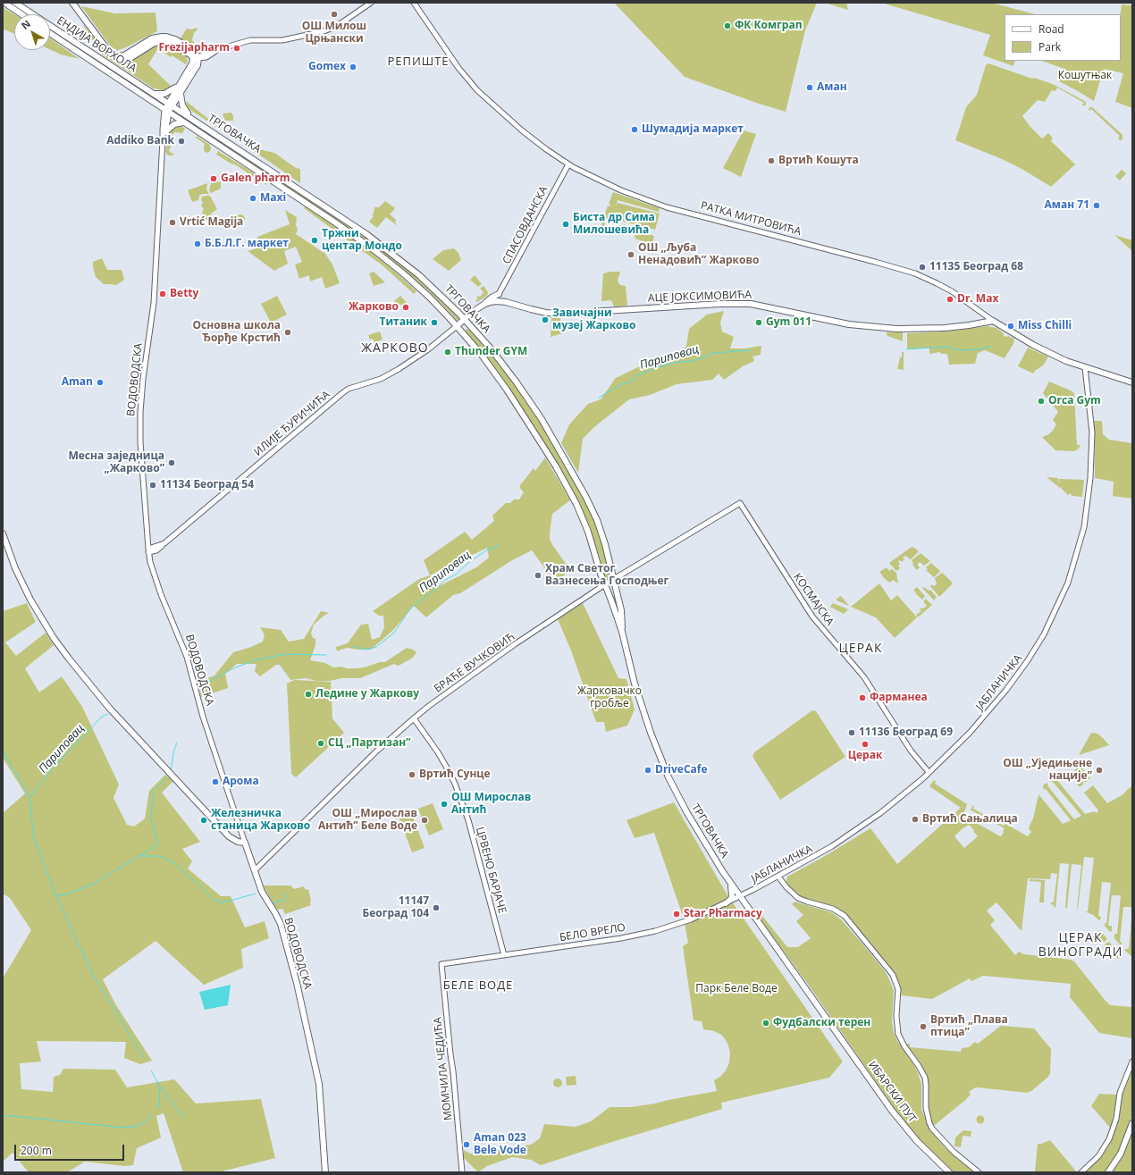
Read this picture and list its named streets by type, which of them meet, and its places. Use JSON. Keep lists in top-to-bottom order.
{
  "streets": {
    "main road": [
      "ЕНДИЈА ВОРХОЛА",
      "ТРГОВАЧКА",
      "РАТКА МИТРОВИЋА",
      "АЦЕ ЈОКСИМОВИЋА",
      "ВОДОВОДСКА",
      "ИБАРСКИ ПУТ"
    ],
    "street": [
      "СПАСОВДАНСКА",
      "ИЛИЈЕ ЂУРИЧИЋА",
      "КОСМАЈСКА",
      "БРАЋЕ ВУЧКОВИЋ",
      "ЈАБЛАНИЧКА",
      "ЦРВЕНО БАРЈАЧЕ",
      "БЕЛО ВРЕЛО",
      "МОМЧИЛА ЧЕДИЋА"
    ]
  },
  "crossings": [
    ["ЕНДИЈА ВОРХОЛА", "ТРГОВАЧКА"],
    ["ЕНДИЈА ВОРХОЛА", "ВОДОВОДСКА"],
    ["ТРГОВАЧКА", "АЦЕ ЈОКСИМОВИЋА"],
    ["ТРГОВАЧКА", "ВОДОВОДСКА"],
    ["ТРГОВАЧКА", "ИЛИЈЕ ЂУРИЧИЋА"],
    ["ТРГОВАЧКА", "БРАЋЕ ВУЧКОВИЋ"],
    ["ТРГОВАЧКА", "ЈАБЛАНИЧКА"],
    ["ТРГОВАЧКА", "БЕЛО ВРЕЛО"],
    ["ТРГОВАЧКА", "ИБАРСКИ ПУТ"],
    ["РАТКА МИТРОВИЋА", "СПАСОВДАНСКА"],
    ["РАТКА МИТРОВИЋА", "АЦЕ ЈОКСИМОВИЋА"],
    ["РАТКА МИТРОВИЋА", "ЈАБЛАНИЧКА"],
    ["АЦЕ ЈОКСИМОВИЋА", "ИЛИЈЕ ЂУРИЧИЋА"],
    ["ВОДОВОДСКА", "ИЛИЈЕ ЂУРИЧИЋА"],
    ["ВОДОВОДСКА", "БРАЋЕ ВУЧКОВИЋ"],
    ["КОСМАЈСКА", "БРАЋЕ ВУЧКОВИЋ"],
    ["КОСМАЈСКА", "ЈАБЛАНИЧКА"],
    ["БРАЋЕ ВУЧКОВИЋ", "ЦРВЕНО БАРЈАЧЕ"],
    ["ЈАБЛАНИЧКА", "БЕЛО ВРЕЛО"],
    ["ЦРВЕНО БАРЈАЧЕ", "БЕЛО ВРЕЛО"],
    ["БЕЛО ВРЕЛО", "МОМЧИЛА ЧЕДИЋА"]
  ],
  "districts": [
    "РЕПИШТЕ",
    "ЖАРКОВО",
    "ЦЕРАК",
    "ЦЕРАК ВИНОГРАДИ",
    "БЕЛЕ ВОДЕ"
  ],
  "water": ["Париповац"],
  "parks": ["Кошутњак", "Жарковачко гробље", "Парк Беле Воде"],
  "places": [
    "ОШ Милош Црњански",
    "ФК Комграп",
    "Frezijapharm",
    "Gomex",
    "Аман",
    "Шумадија маркет",
    "Addiko Bank",
    "Вртић Кошута",
    "Galen pharm",
    "Maxi",
    "Аман 71",
    "Vrtić Magija",
    "Биста др Сима Милошевића",
    "Тржни центар Мондо",
    "Б.Б.Л.Г. маркет",
    "ОШ „Љуба Ненадовић” Жарково",
    "11135 Београд 68",
    "Betty",
    "Dr. Max",
    "Жарково",
    "Завичајни музеј Жарково",
    "Титаник",
    "Gym 011",
    "Miss Chilli",
    "Основна школа Ђорђе Крстић",
    "Thunder GYM",
    "Aman",
    "Orca Gym",
    "Месна заједница „Жарково”",
    "11134 Београд 54",
    "Храм Светог Вазнесења Господњег",
    "Ледине у Жаркову",
    "Фарманеа",
    "11136 Београд 69",
    "СЦ „Партизан”",
    "Церак",
    "DriveCafe",
    "ОШ „Уједињене нације”",
    "Вртић Сунце",
    "Арома",
    "ОШ Мирослав Антић",
    "Вртић Сањалица",
    "Железничка станица Жарково",
    "ОШ „Мирослав Антић” Беле Воде",
    "11147 Београд 104",
    "Star Pharmacy",
    "Фудбалски терен",
    "Вртић „Плава птица”",
    "Aman 023 Bele Vode"
  ],
  "legend": ["Road", "Park"],
  "scale_bar": "200 m",
  "north": "top left"
}
